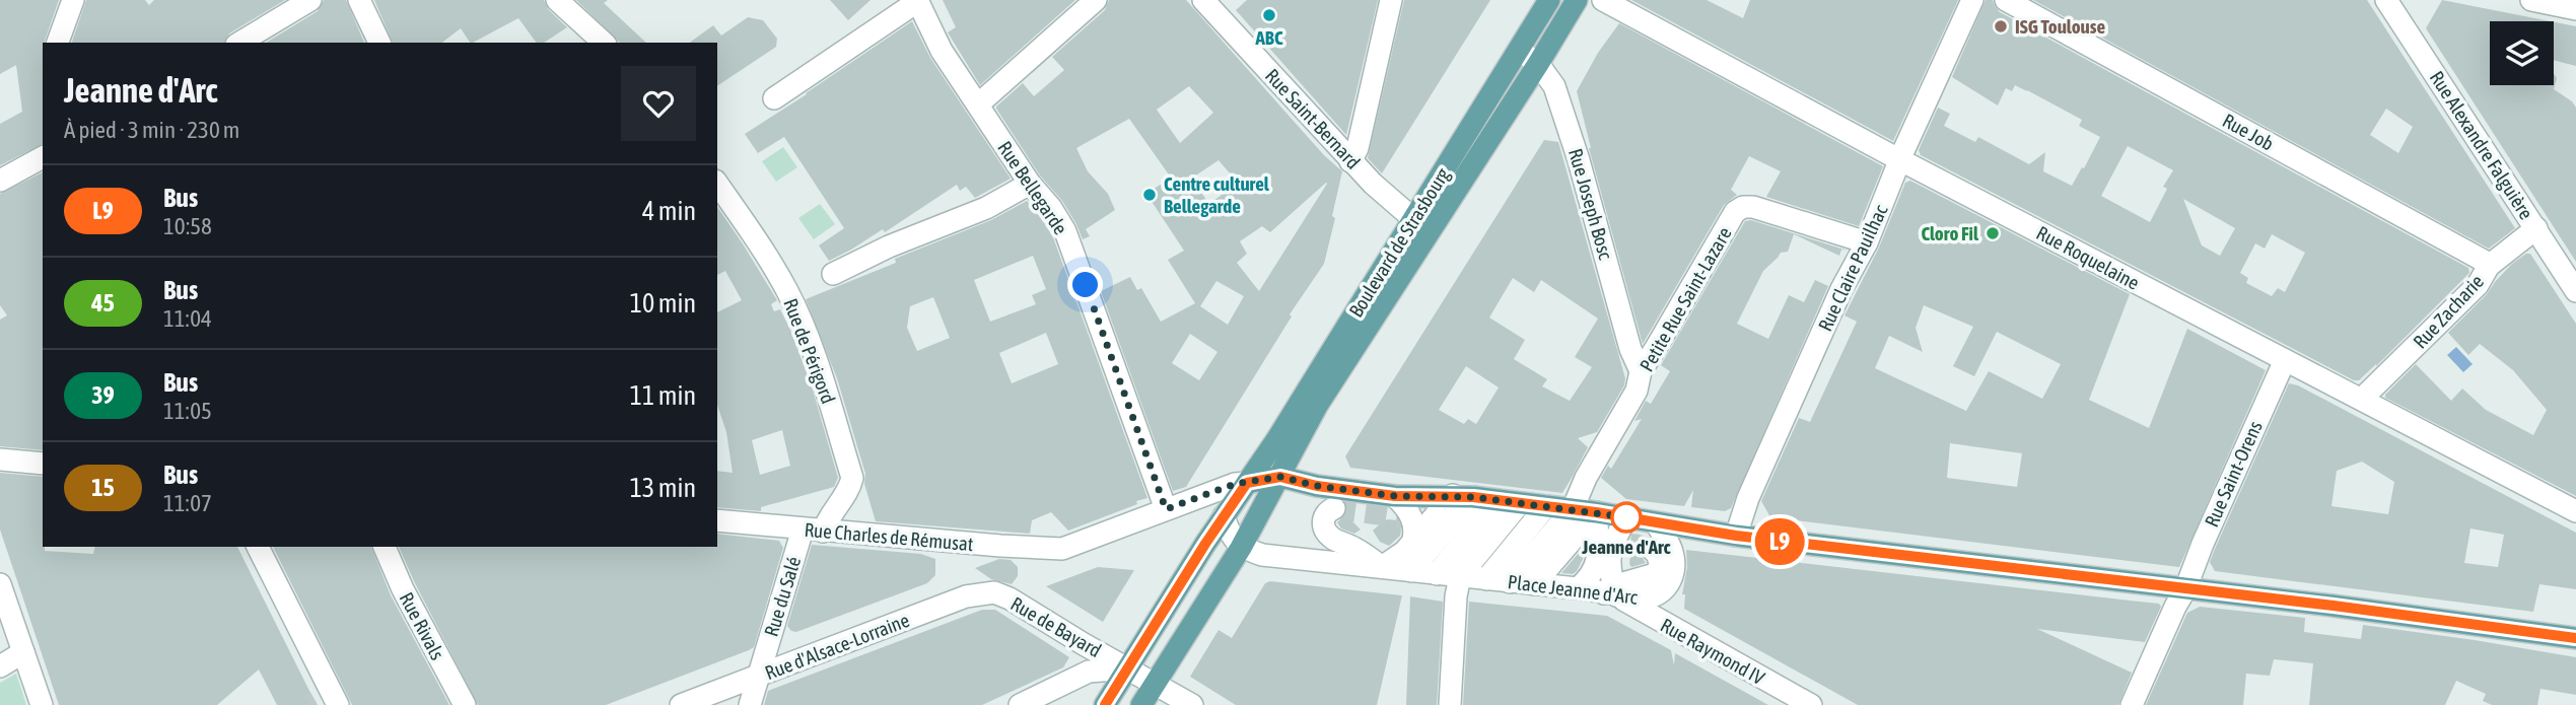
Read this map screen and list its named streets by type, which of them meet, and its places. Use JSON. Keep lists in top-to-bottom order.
{
  "streets": {
    "main road": ["Boulevard de Strasbourg"],
    "street": [
      "Rue Saint-Bernard",
      "Rue Job",
      "Rue Alexandre Falguière",
      "Rue Bellegarde",
      "Rue Joseph Bosc",
      "Rue Roquelaine",
      "Rue Claire Pauilhac",
      "Petite Rue Saint-Lazare",
      "Rue Zacharie",
      "Rue de Périgord",
      "Rue Saint-Orens",
      "Rue Charles de Rémusat",
      "Place Jeanne d'Arc",
      "Rue du Salé",
      "Rue Rivals",
      "Rue de Bayard",
      "Rue d'Alsace-Lorraine",
      "Rue Raymond IV"
    ]
  },
  "crossings": [
    ["Rue Saint-Bernard", "Boulevard de Strasbourg"],
    ["Rue Job", "Rue Zacharie"],
    ["Rue Alexandre Falguière", "Rue Zacharie"],
    ["Rue Bellegarde", "Rue Charles de Rémusat"],
    ["Rue Joseph Bosc", "Boulevard de Strasbourg"],
    ["Rue Joseph Bosc", "Petite Rue Saint-Lazare"],
    ["Boulevard de Strasbourg", "Place Jeanne d'Arc"],
    ["Boulevard de Strasbourg", "Rue de Bayard"],
    ["Rue Roquelaine", "Rue Claire Pauilhac"],
    ["Rue Roquelaine", "Rue Zacharie"],
    ["Rue Roquelaine", "Rue Saint-Orens"],
    ["Rue Claire Pauilhac", "Petite Rue Saint-Lazare"],
    ["Petite Rue Saint-Lazare", "Place Jeanne d'Arc"],
    ["Rue de Périgord", "Rue Charles de Rémusat"],
    ["Rue de Périgord", "Rue du Salé"],
    ["Rue Charles de Rémusat", "Rue du Salé"],
    ["Place Jeanne d'Arc", "Rue Raymond IV"],
    ["Rue du Salé", "Rue d'Alsace-Lorraine"],
    ["Rue de Bayard", "Rue d'Alsace-Lorraine"]
  ],
  "places": [
    "ABC",
    "ISG Toulouse",
    "Centre culturel Bellegarde",
    "Cloro Fil",
    "Jeanne d'Arc"
  ],
  "lines": ["bus line L9"],
  "page": {
    "on_map": "L9",
    "heading": ["Jeanne d'Arc", "À pied · 3 min · 230 m"],
    "list": [
      {
        "mark": "L9",
        "name": "Bus",
        "note": "10:58",
        "value": "4 min"
      },
      {
        "mark": "45",
        "name": "Bus",
        "note": "11:04",
        "value": "10 min"
      },
      {
        "mark": "39",
        "name": "Bus",
        "note": "11:05",
        "value": "11 min"
      },
      {
        "mark": "15",
        "name": "Bus",
        "note": "11:07",
        "value": "13 min"
      }
    ]
  }
}
